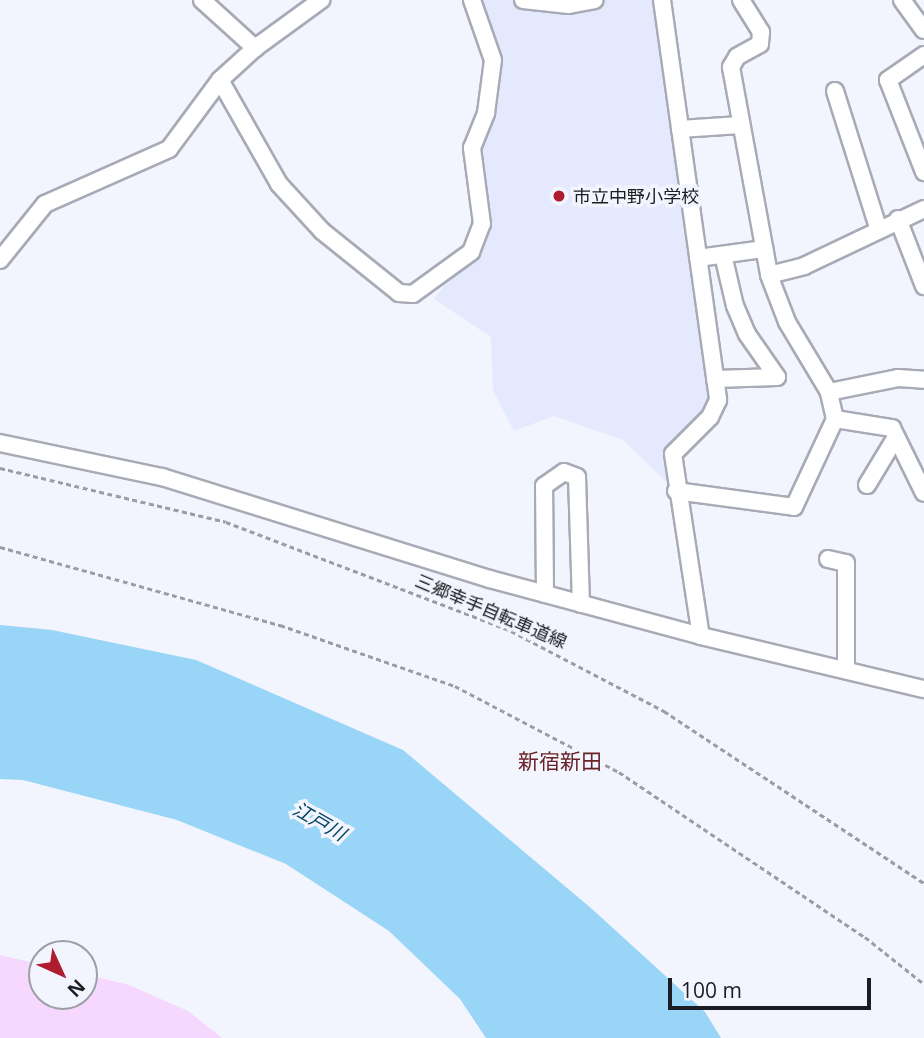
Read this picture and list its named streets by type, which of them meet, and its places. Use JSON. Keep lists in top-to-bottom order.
{
  "streets": {
    "path": ["三郷幸手自転車道線"]
  },
  "districts": ["新宿新田"],
  "water": ["江戸川"],
  "places": ["市立中野小学校"],
  "scale_bar": "100 m",
  "north": "bottom right"
}
